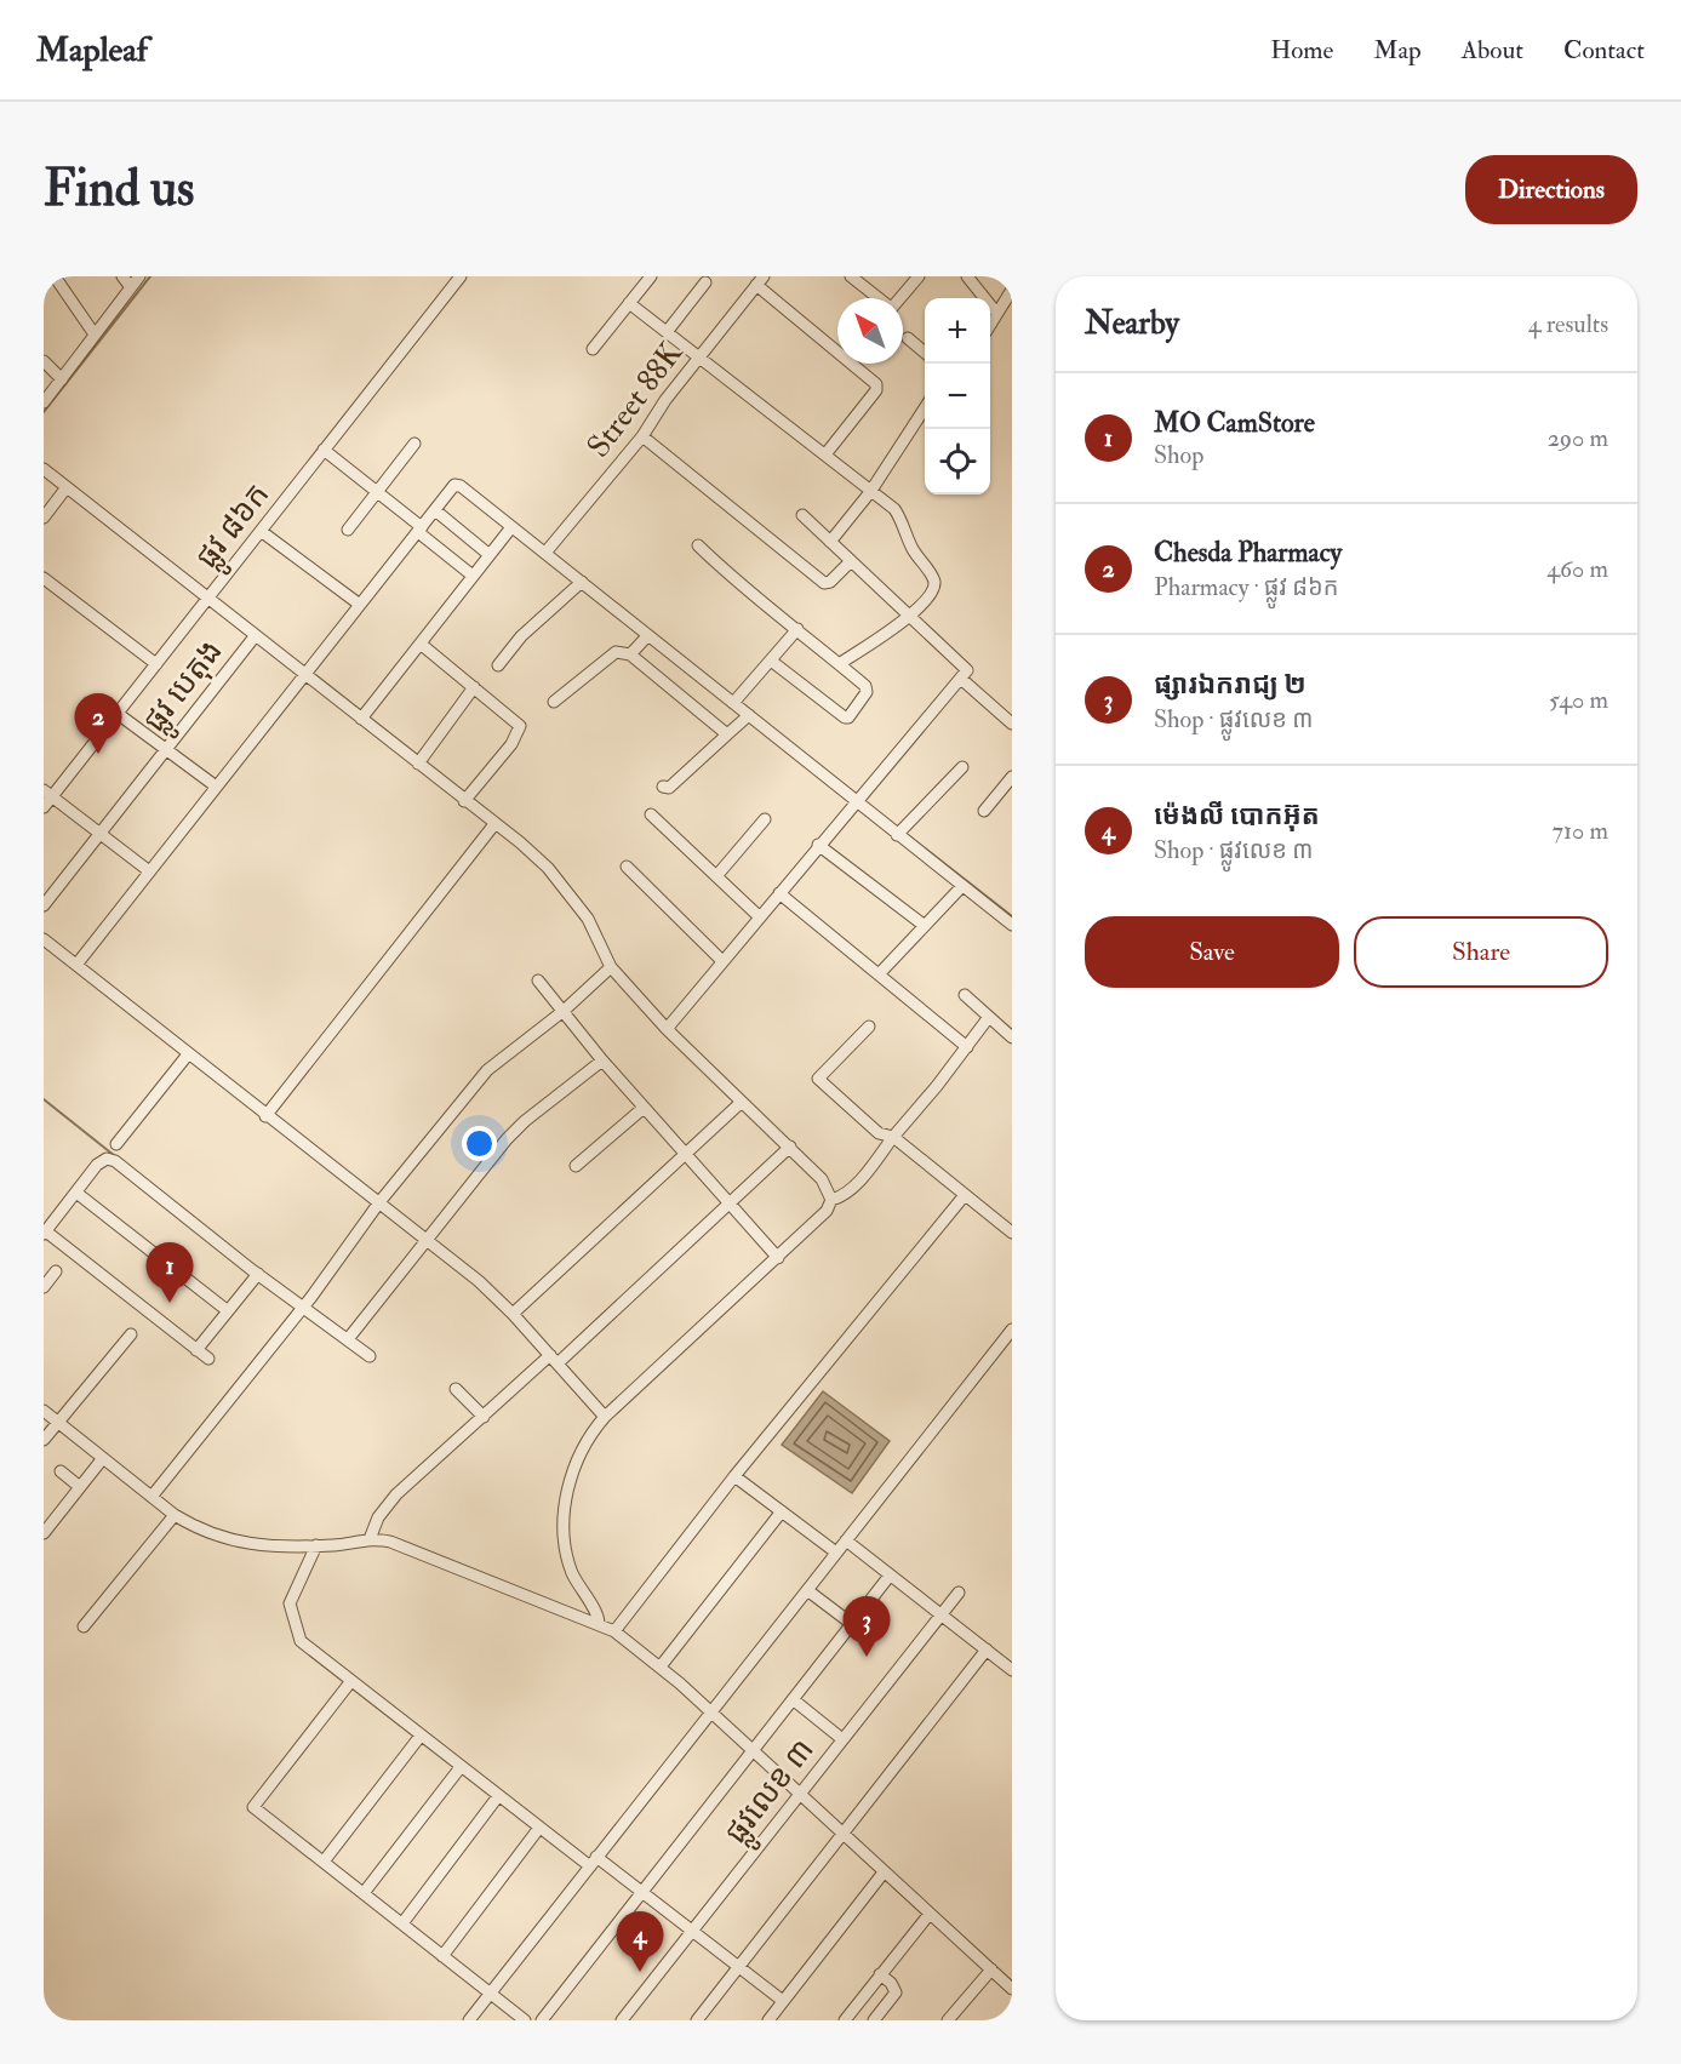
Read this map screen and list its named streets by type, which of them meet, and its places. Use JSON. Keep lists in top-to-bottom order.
{
  "streets": {
    "street": [
      "Street 88K",
      "ផ្លូវ ៨៦ក",
      "ផ្លូវ បេតុង",
      "ផ្លូវលេខ ៣"
    ]
  },
  "north": "top left",
  "page": {
    "header": "Mapleaf",
    "nav": [
      "Home",
      "Map",
      "About",
      "Contact"
    ],
    "buttons": [
      "Directions",
      ["Save", "Share"]
    ],
    "title": "Find us",
    "heading": ["Nearby", "4 results"],
    "map_buttons": ["+", "−"],
    "list": [
      {
        "mark": "1",
        "name": "MO CamStore",
        "note": "Shop",
        "value": "290 m"
      },
      {
        "mark": "2",
        "name": "Chesda Pharmacy",
        "note": "Pharmacy · ផ្លូវ ៨៦ក",
        "value": "460 m"
      },
      {
        "mark": "3",
        "name": "ផ្សារឯករាជ្យ ២",
        "note": "Shop · ផ្លូវលេខ ៣",
        "value": "540 m"
      },
      {
        "mark": "4",
        "name": "ម៉េងលី បោកអ៊ុត",
        "note": "Shop · ផ្លូវលេខ ៣",
        "value": "710 m"
      }
    ],
    "pins": [
      "2",
      "1",
      "3",
      "4"
    ]
  }
}
